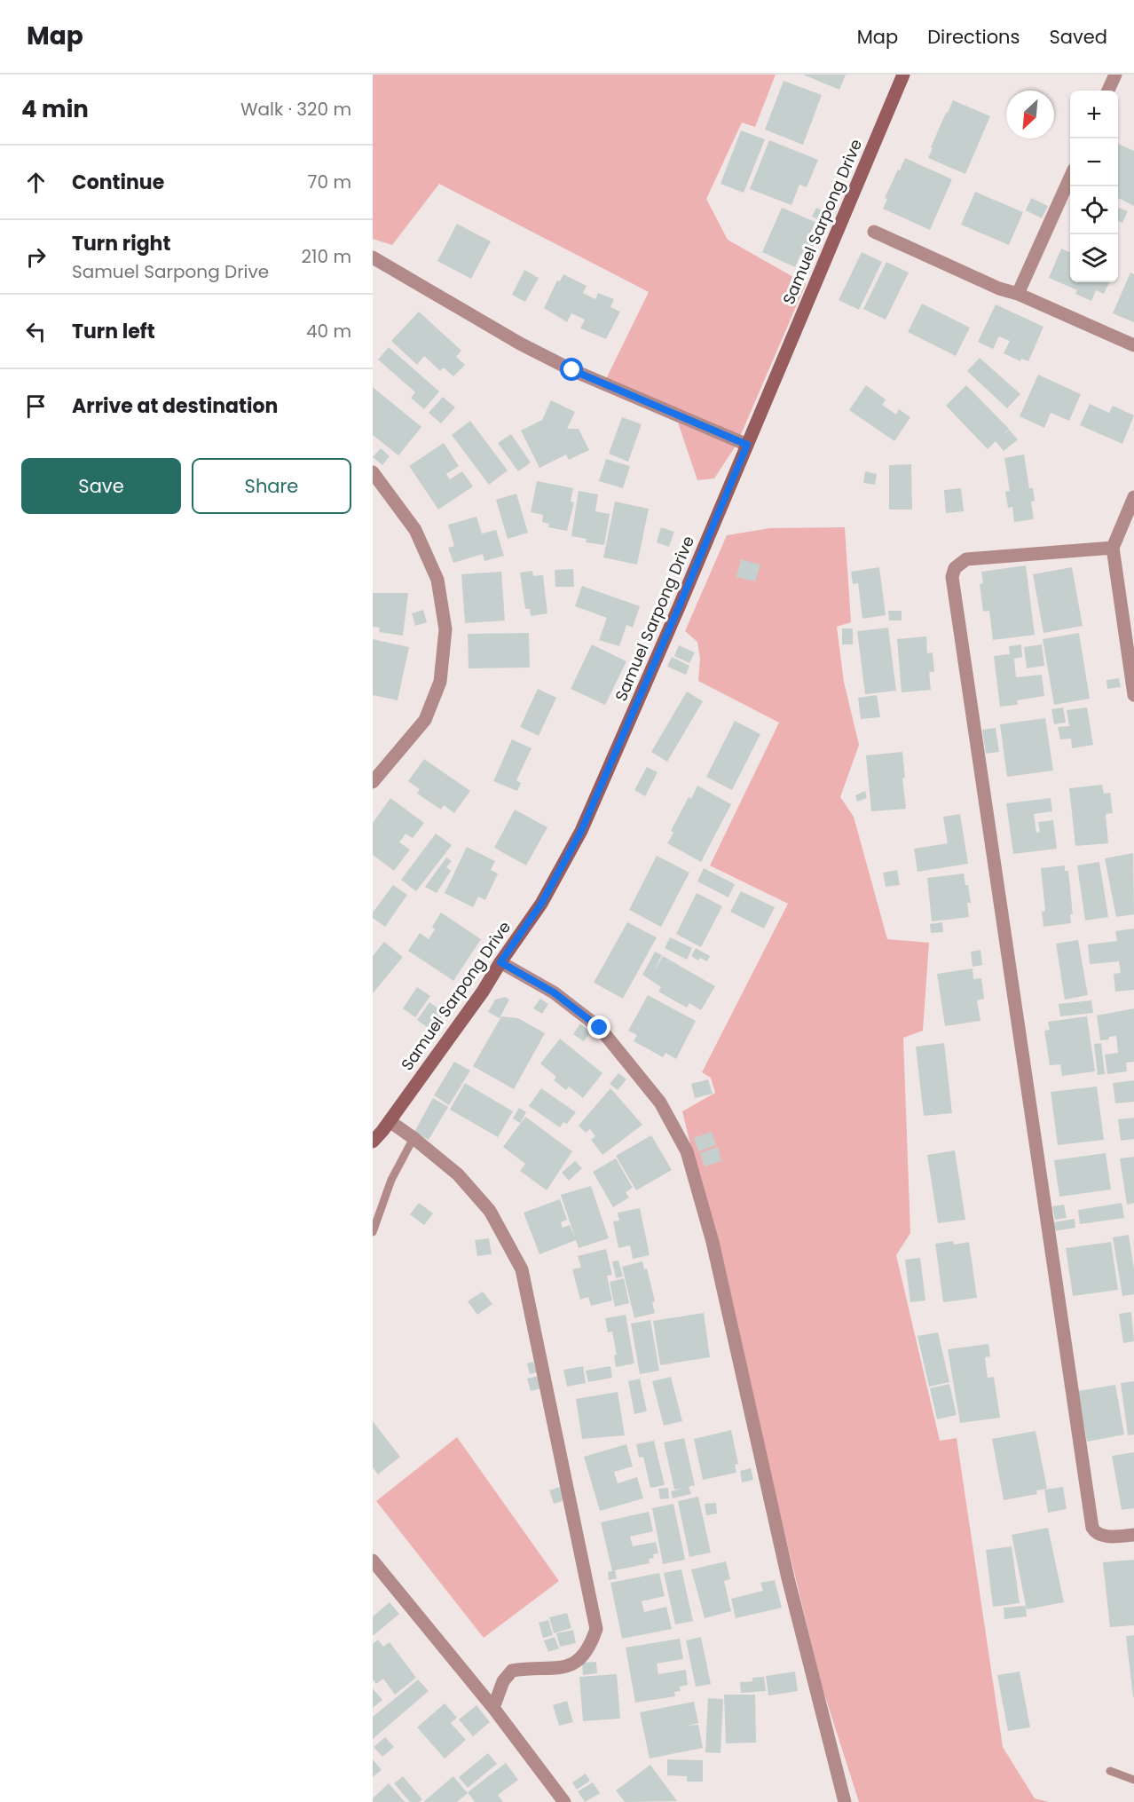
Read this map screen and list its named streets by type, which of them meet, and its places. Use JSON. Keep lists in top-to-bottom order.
{
  "streets": {
    "street": ["Samuel Sarpong Drive"]
  },
  "north": "bottom left",
  "page": {
    "header": "Map",
    "nav": ["Map", "Directions", "Saved"],
    "heading": ["4 min", "Walk · 320 m"],
    "map_buttons": ["+", "−"],
    "list": [
      ["Continue", "70 m"],
      ["Turn right", "Samuel Sarpong Drive", "210 m"],
      ["Turn left", "40 m"],
      "Arrive at destination"
    ],
    "buttons": ["Save", "Share"]
  }
}
